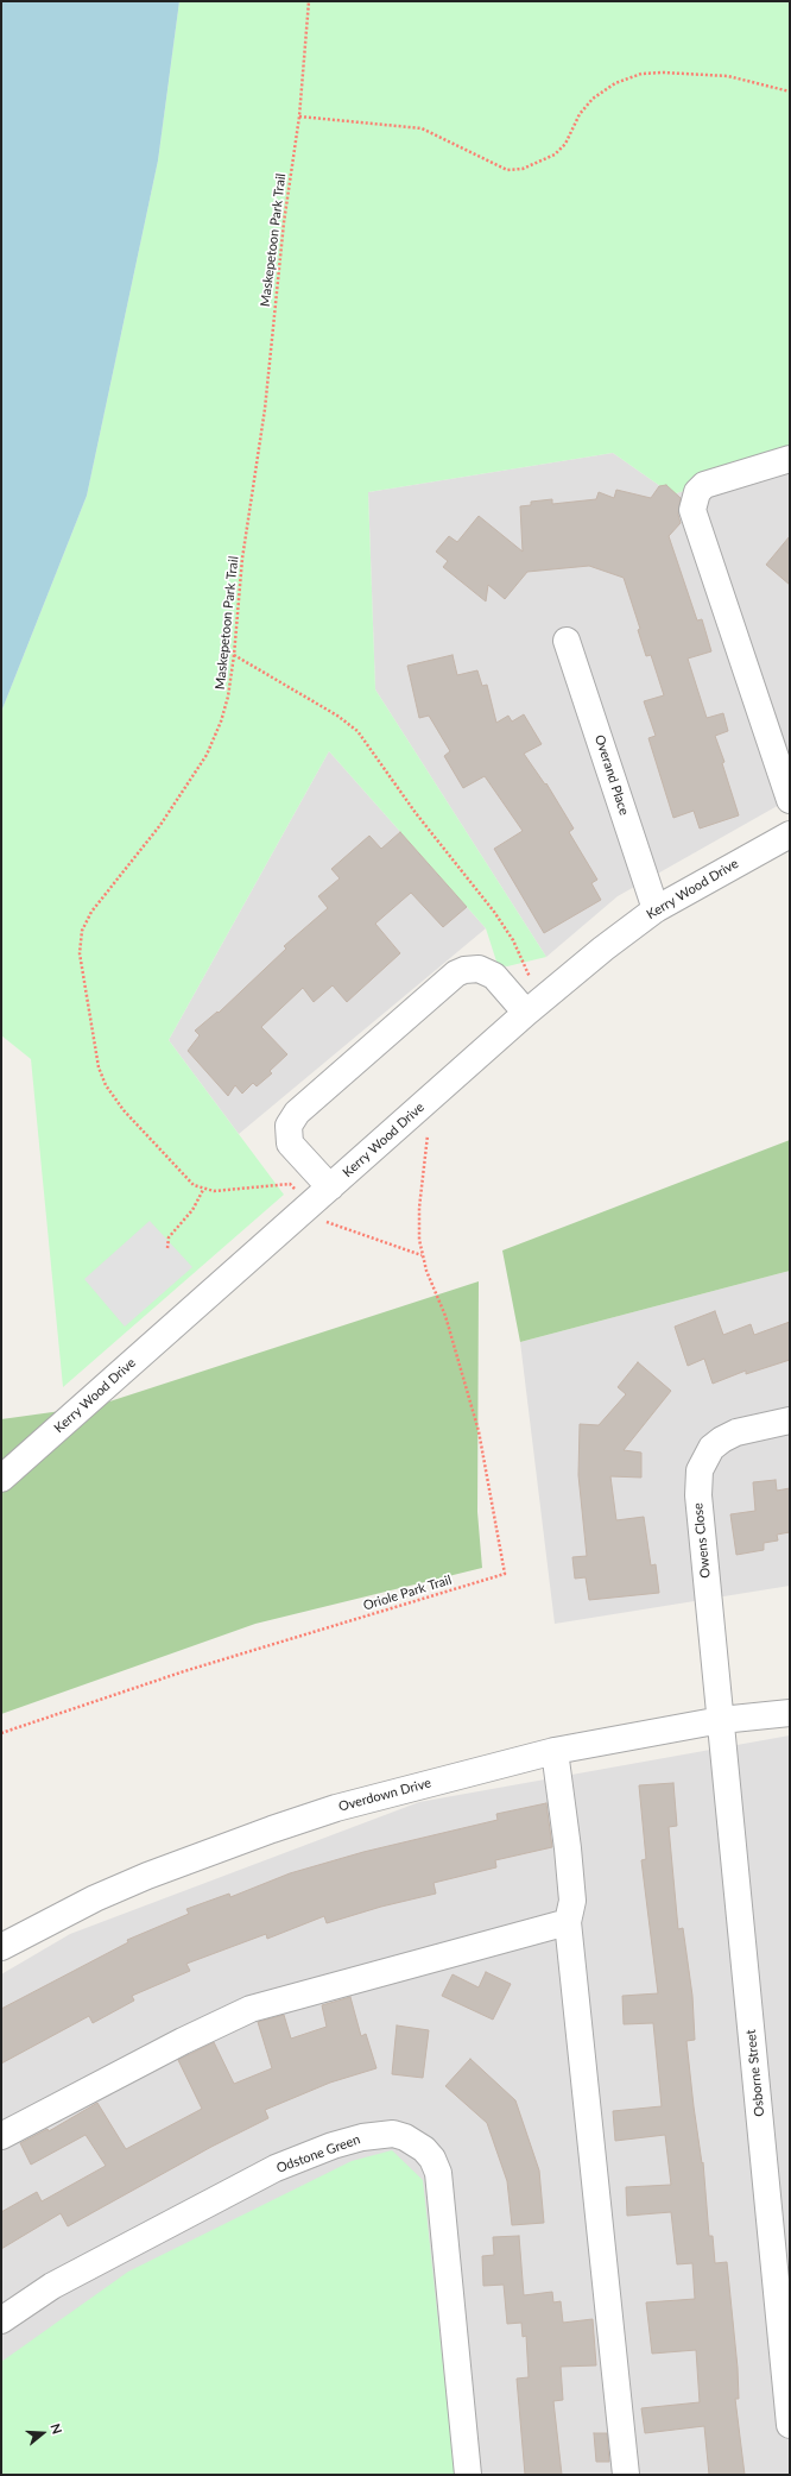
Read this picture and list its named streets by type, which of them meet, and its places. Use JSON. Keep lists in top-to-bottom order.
{
  "streets": {
    "street": [
      "Overand Place",
      "Kerry Wood Drive",
      "Owens Close",
      "Overdown Drive",
      "Osborne Street",
      "Odstone Green"
    ],
    "path": ["Maskepetoon Park Trail", "Oriole Park Trail"]
  },
  "crossings": [
    ["Overand Place", "Kerry Wood Drive"],
    ["Owens Close", "Overdown Drive"],
    ["Owens Close", "Osborne Street"],
    ["Overdown Drive", "Osborne Street"]
  ],
  "north": "right"
}
